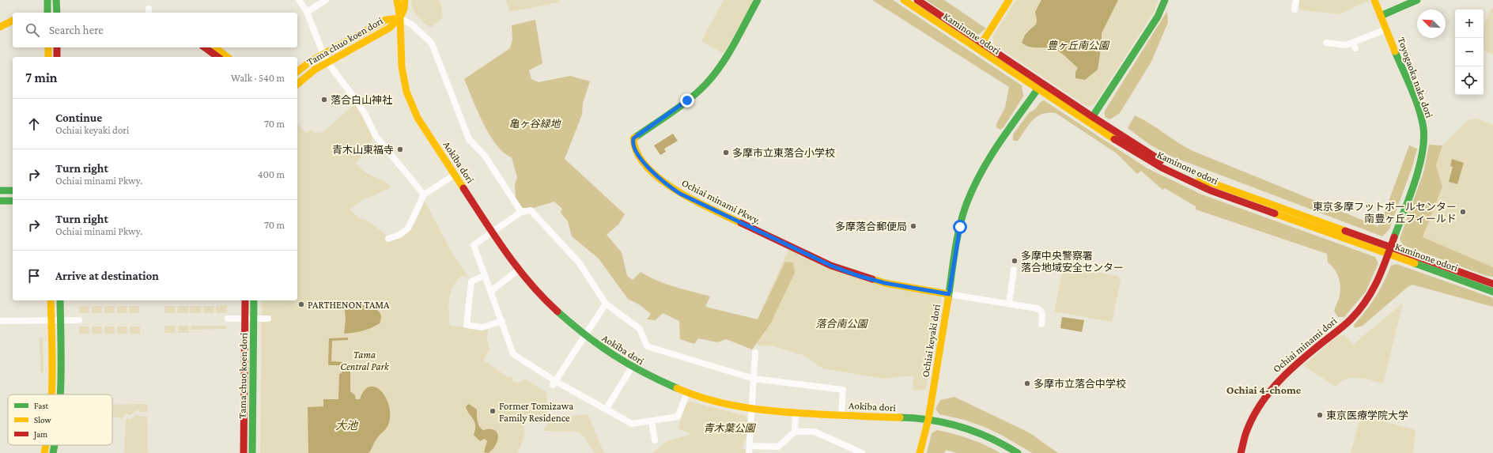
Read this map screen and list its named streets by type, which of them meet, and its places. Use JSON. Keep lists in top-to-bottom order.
{
  "streets": {
    "street": [
      "Kaminone odori",
      "Tama chuo koen dori",
      "Toyogaoka naka dori",
      "Aokiba dori",
      "Ochiai minami Pkwy.",
      "Ochiai keyaki dori",
      "Ochiai minami dori"
    ]
  },
  "crossings": [
    ["Kaminone odori", "Toyogaoka naka dori"],
    ["Kaminone odori", "Ochiai keyaki dori"],
    ["Kaminone odori", "Ochiai minami dori"],
    ["Tama chuo koen dori", "Aokiba dori"],
    ["Toyogaoka naka dori", "Ochiai minami dori"],
    ["Aokiba dori", "Ochiai keyaki dori"],
    ["Ochiai minami Pkwy.", "Ochiai keyaki dori"]
  ],
  "districts": ["Ochiai 4-chome"],
  "water": ["大池"],
  "parks": [
    "豊ヶ丘南公園",
    "亀ヶ谷緑地",
    "落合南公園",
    "Tama Central Park",
    "青木葉公園"
  ],
  "places": [
    "落合白山神社",
    "青木山東福寺",
    "多摩市立東落合小学校",
    "東京多摩フットボールセンター 南豊ヶ丘フィールド",
    "多摩落合郵便局",
    "多摩中央警察署 落合地域安全センター",
    "PARTHENON TAMA",
    "多摩市立落合中学校",
    "Former Tomizawa Family Residence",
    "東京医療学院大学"
  ],
  "legend": ["Fast", "Slow", "Jam"],
  "north": "top left",
  "page": {
    "map_buttons": ["+", "−"],
    "search": "Search here",
    "heading": ["7 min", "Walk · 540 m"],
    "list": [
      ["Continue", "Ochiai keyaki dori", "70 m"],
      ["Turn right", "Ochiai minami Pkwy.", "400 m"],
      ["Turn right", "Ochiai minami Pkwy.", "70 m"],
      "Arrive at destination"
    ]
  }
}
